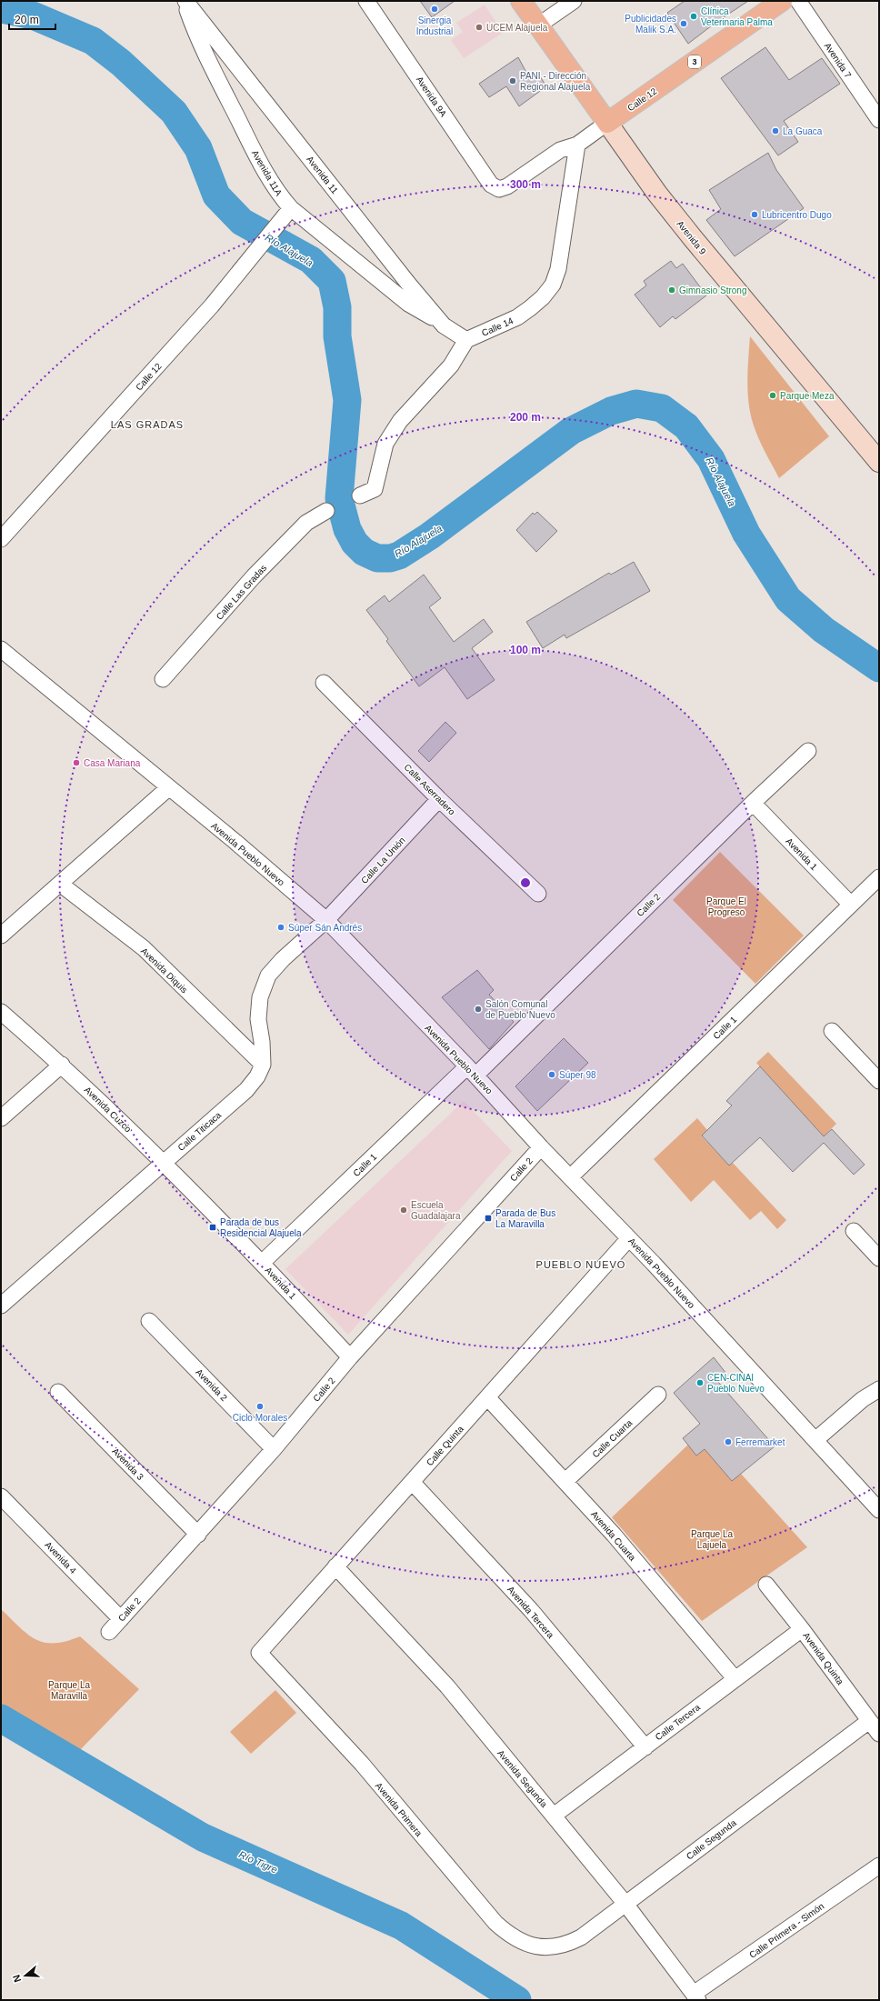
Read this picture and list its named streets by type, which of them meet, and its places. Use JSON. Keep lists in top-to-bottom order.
{
  "streets": {
    "main road": ["3", "Calle 12", "Avenida 9"],
    "street": [
      "Avenida 7",
      "Avenida 9A",
      "Avenida 11A",
      "Avenida 11",
      "Calle 14",
      "Calle Las Gradas",
      "Calle Aserradero",
      "Avenida Pueblo Nuevo",
      "Avenida 1",
      "Calle La Unión",
      "Calle 2",
      "Avenida Diquis",
      "Calle 1",
      "Avenida Cuzco",
      "Calle Titicaca",
      "Avenida 2",
      "Calle Cuarta",
      "Calle Quinta",
      "Avenida 3",
      "Avenida Cuarta",
      "Avenida 4",
      "Avenida Tercera",
      "Avenida Quinta",
      "Calle Tercera",
      "Avenida Segunda",
      "Avenida Primera",
      "Calle Segunda",
      "Calle Primera - Simón"
    ]
  },
  "crossings": [
    ["Avenida 9A", "Calle 12"],
    ["Calle 12", "Avenida 11A"],
    ["Calle 12", "Avenida 9"],
    ["Calle 12", "Calle 14"],
    ["Avenida 11A", "Avenida 11"],
    ["Avenida 11", "Calle 14"],
    ["Calle Aserradero", "Calle La Unión"],
    ["Avenida Pueblo Nuevo", "Calle La Unión"],
    ["Avenida Pueblo Nuevo", "Calle 2"],
    ["Avenida Pueblo Nuevo", "Calle 1"],
    ["Avenida Pueblo Nuevo", "Calle Titicaca"],
    ["Avenida Pueblo Nuevo", "Calle Quinta"],
    ["Avenida 1", "Calle 2"],
    ["Avenida 1", "Calle 1"],
    ["Avenida 1", "Avenida Cuzco"],
    ["Calle La Unión", "Calle Titicaca"],
    ["Calle 2", "Calle 1"],
    ["Calle 2", "Avenida 2"],
    ["Calle 2", "Avenida 3"],
    ["Calle 2", "Avenida 4"],
    ["Avenida Diquis", "Calle Titicaca"],
    ["Avenida Cuzco", "Calle Titicaca"],
    ["Calle Cuarta", "Avenida Cuarta"],
    ["Calle Quinta", "Avenida Cuarta"],
    ["Calle Quinta", "Avenida Tercera"],
    ["Calle Quinta", "Avenida Segunda"],
    ["Calle Quinta", "Avenida Primera"],
    ["Avenida Cuarta", "Calle Tercera"],
    ["Avenida Tercera", "Calle Tercera"],
    ["Avenida Quinta", "Calle Tercera"],
    ["Avenida Quinta", "Calle Segunda"],
    ["Calle Tercera", "Avenida Segunda"],
    ["Avenida Segunda", "Calle Segunda"],
    ["Avenida Segunda", "Calle Primera - Simón"],
    ["Avenida Primera", "Calle Segunda"]
  ],
  "districts": ["LAS GRADAS", "PUEBLO NUEVO"],
  "water": ["Río Alajuela", "Río Tigre"],
  "parks": ["Parque El Progreso", "Parque La Lajuela", "Parque La Maravilla"],
  "places": {
    "other": [
      "Sinergia Industrial",
      "Clínica Veterinaria Palma",
      "Publicidades Malik S.A.",
      "UCEM Alajuela",
      "PANI - Dirección Regional Alajuela",
      "La Guaca",
      "Lubricentro Dugo",
      "Gimnasio Strong",
      "Parque Meza",
      "Casa Mariana",
      "Súper Sán Andrés",
      "Salón Comunal de Pueblo Nuevo",
      "Súper 98",
      "Escuela Guadalajara",
      "CEN-CINAI Pueblo Nuevo",
      "Ciclo Morales",
      "Ferremarket"
    ],
    "transit": ["Parada de Bus La Maravilla", "Parada de bus Residencial Alajuela"]
  },
  "scale_bar": "20 m",
  "north": "left",
  "rings": ["300 m", "200 m", "100 m"]
}
